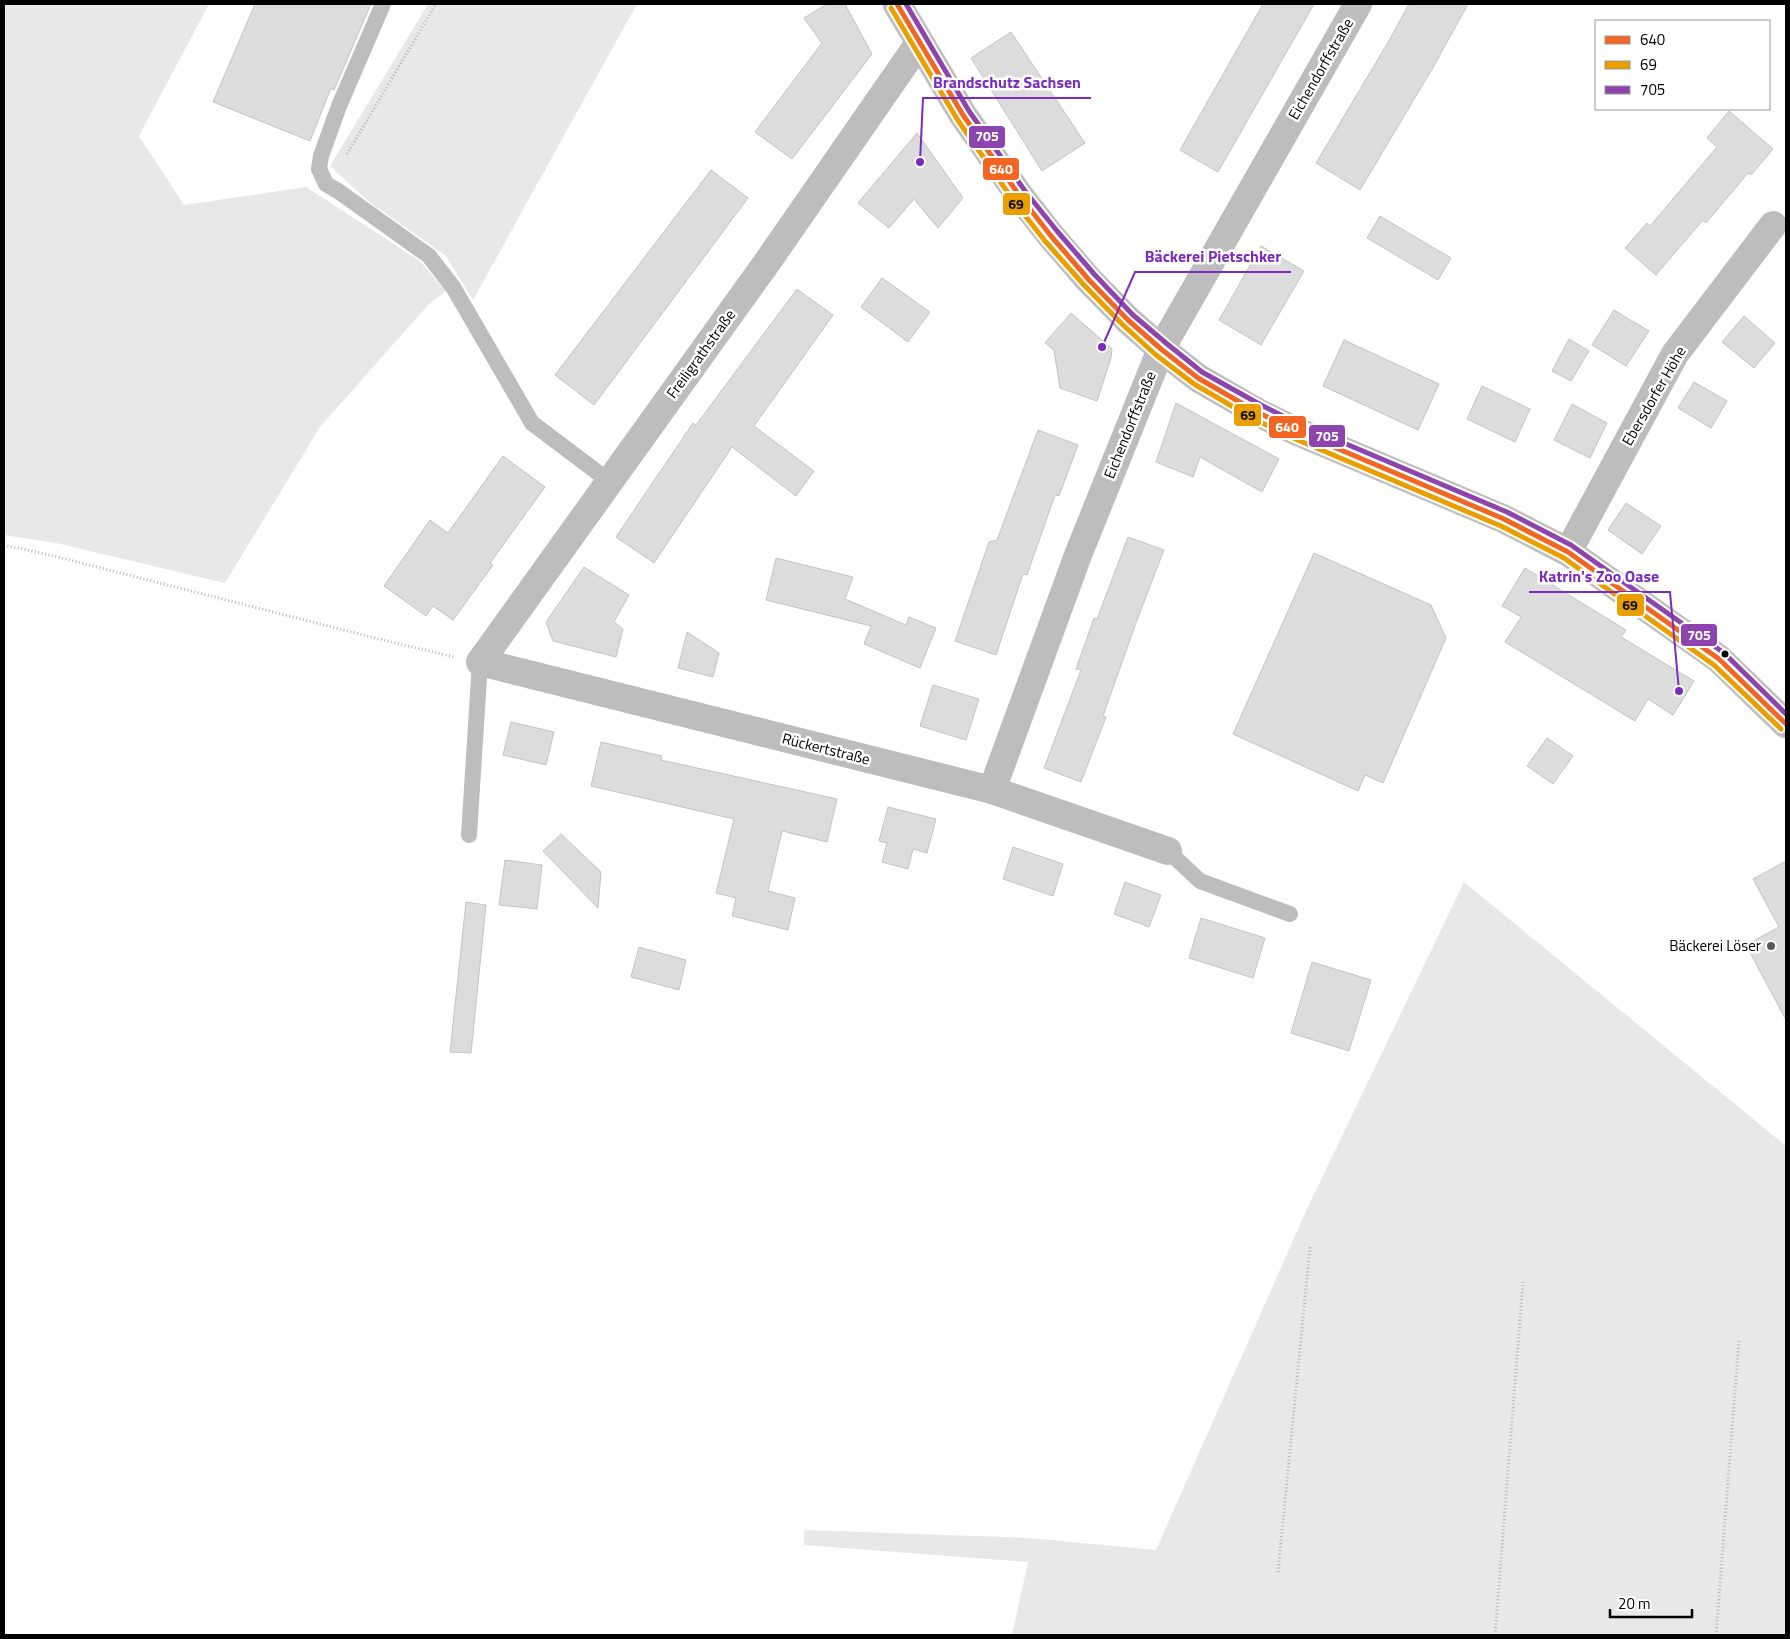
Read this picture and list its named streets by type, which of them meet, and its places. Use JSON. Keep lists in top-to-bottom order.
{
  "streets": {
    "street": [
      "Eichendorffstraße",
      "Freiligrathstraße",
      "Ebersdorfer Höhe",
      "Rückertstraße"
    ]
  },
  "crossings": [
    ["Eichendorffstraße", "Rückertstraße"],
    ["Freiligrathstraße", "Rückertstraße"]
  ],
  "places": [
    "Brandschutz Sachsen",
    "Bäckerei Pietschker",
    "Katrin's Zoo Oase",
    "Bäckerei Löser"
  ],
  "lines": ["transit line 640", "transit line 705", "transit line 69"],
  "legend": ["640", "69", "705"],
  "scale_bar": "20 m"
}
